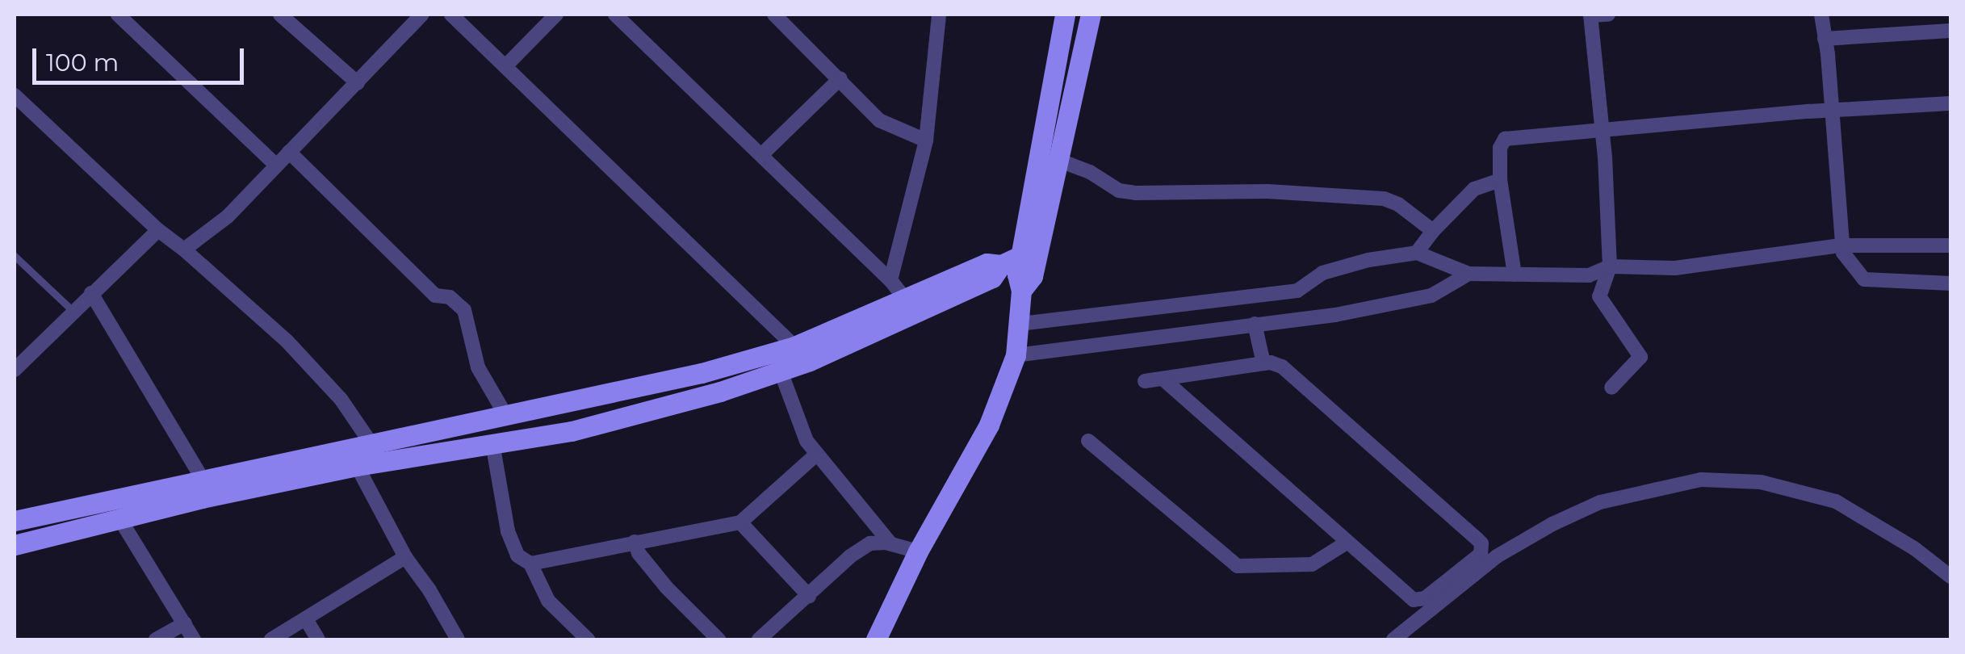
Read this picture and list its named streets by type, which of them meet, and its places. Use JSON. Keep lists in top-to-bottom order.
{
  "scale_bar": "100 m"
}
